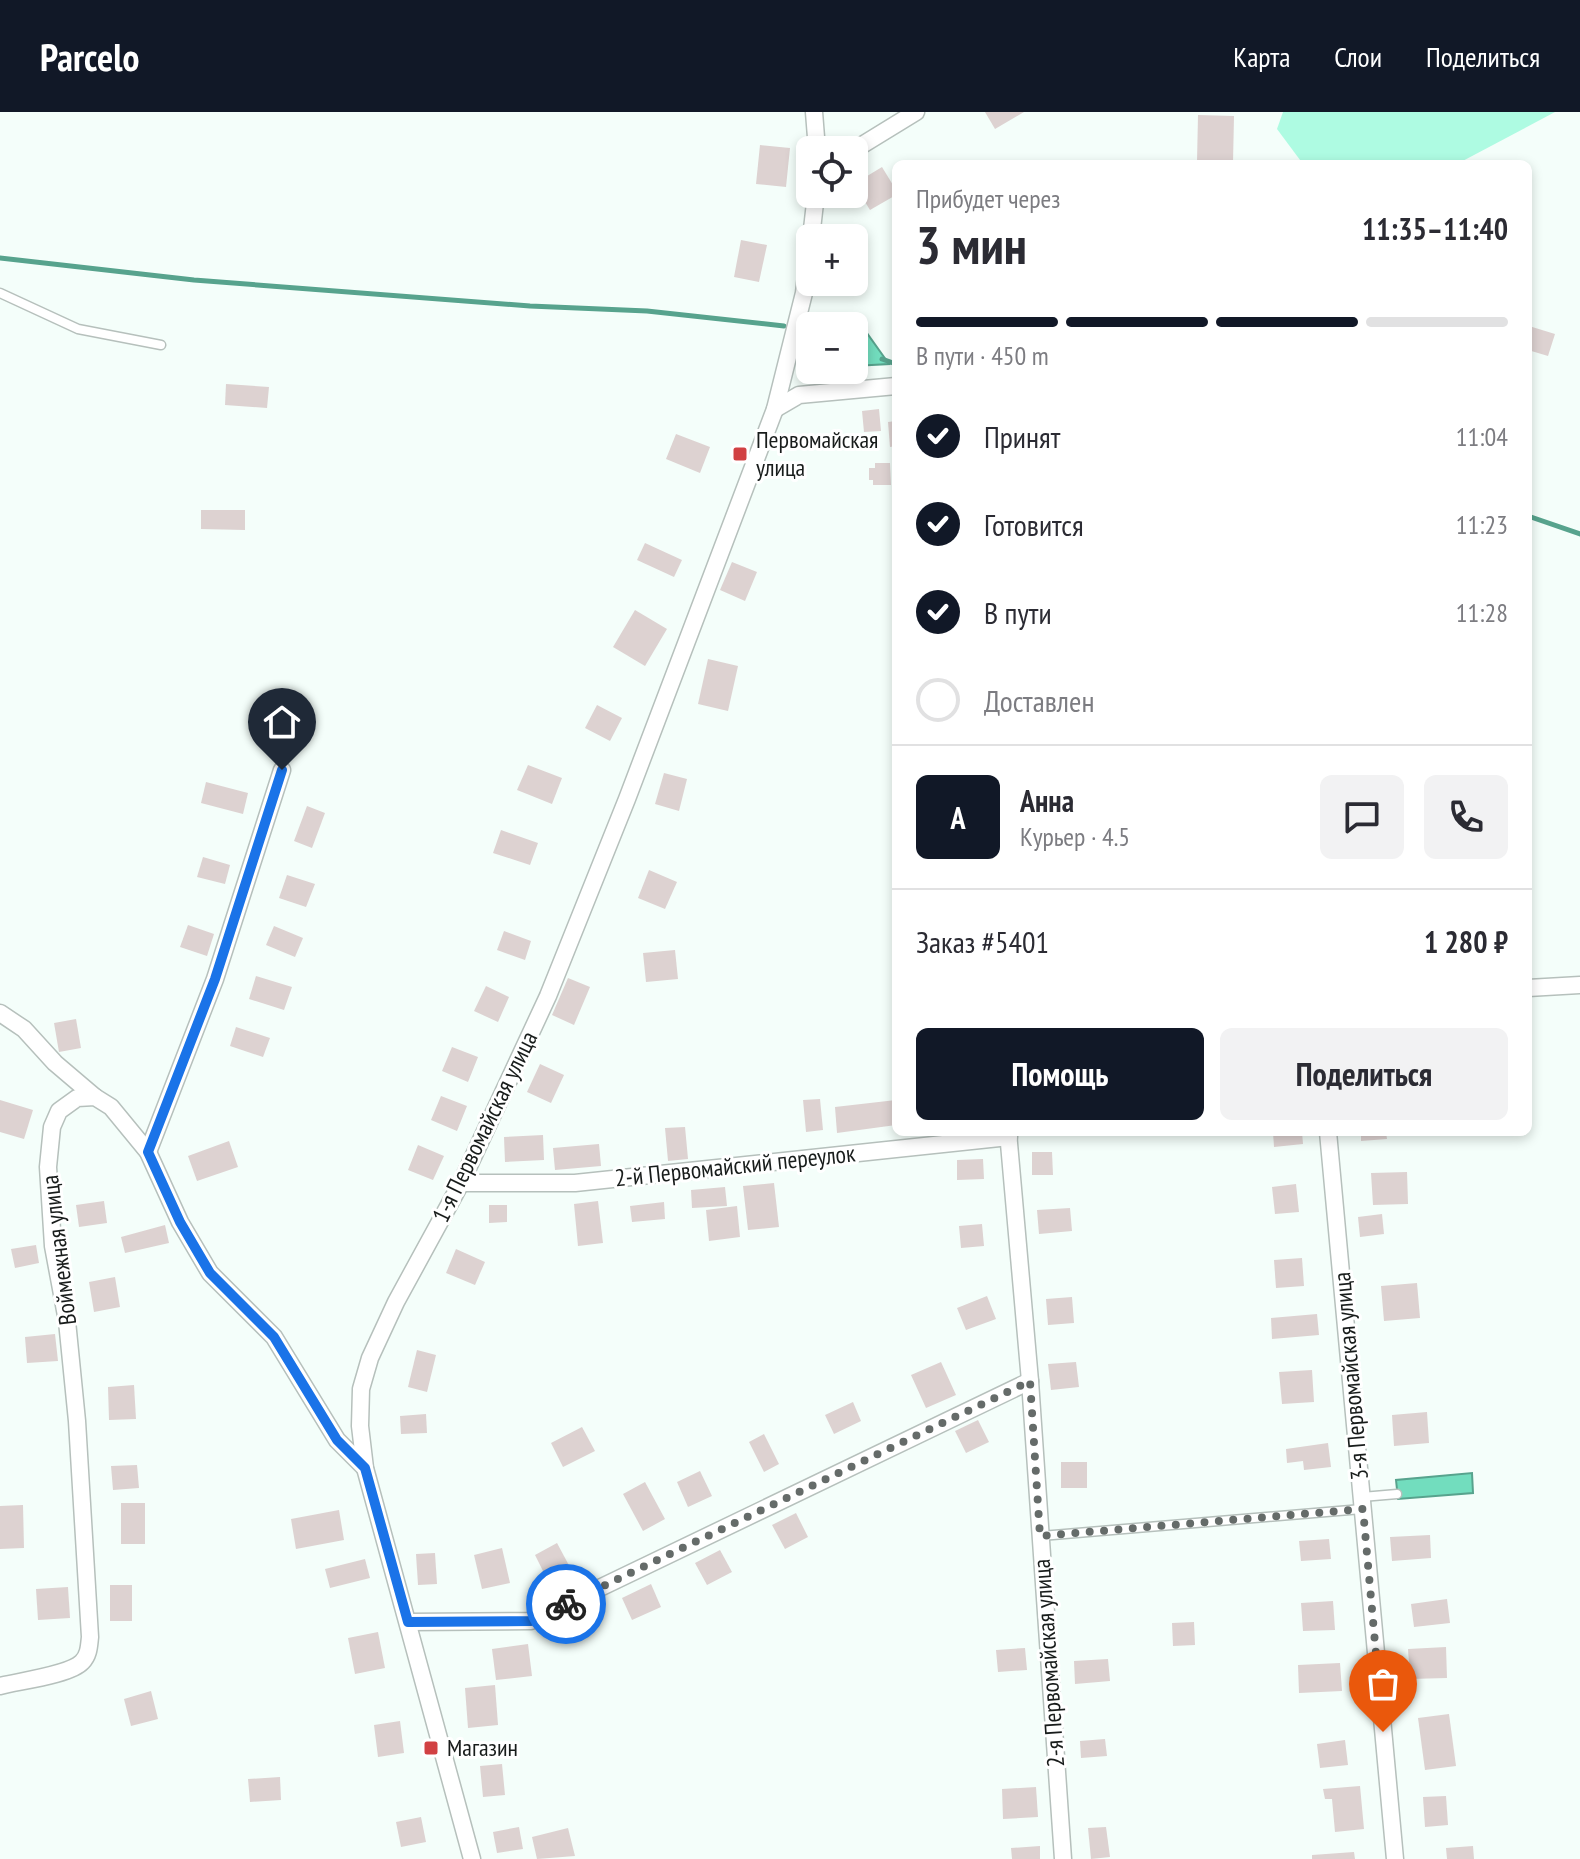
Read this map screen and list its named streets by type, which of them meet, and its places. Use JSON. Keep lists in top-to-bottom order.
{
  "streets": {
    "street": [
      "1-я Первомайская улица",
      "2-й Первомайский переулок",
      "Воймежная улица",
      "3-я Первомайская улица",
      "2-я Первомайская улица"
    ]
  },
  "crossings": [
    ["1-я Первомайская улица", "2-й Первомайский переулок"]
  ],
  "places": {
    "transit": ["Первомайская улица", "Магазин"]
  },
  "page": {
    "header": "Parcelo",
    "nav": ["Карта", "Слои", "Поделиться"],
    "map_buttons": ["+", "−"],
    "heading": ["3 мин", "Прибудет через", "11:35–11:40"],
    "panel": [
      "Анна",
      "Курьер · 4.5",
      "Заказ #5401",
      "1 280 ₽"
    ],
    "bar": "В пути · 450 m",
    "list": [
      ["Принят", "11:04"],
      ["Готовится", "11:23"],
      ["В пути", "11:28"],
      "Доставлен"
    ],
    "round": "А",
    "buttons": ["Помощь", "Поделиться"]
  }
}
